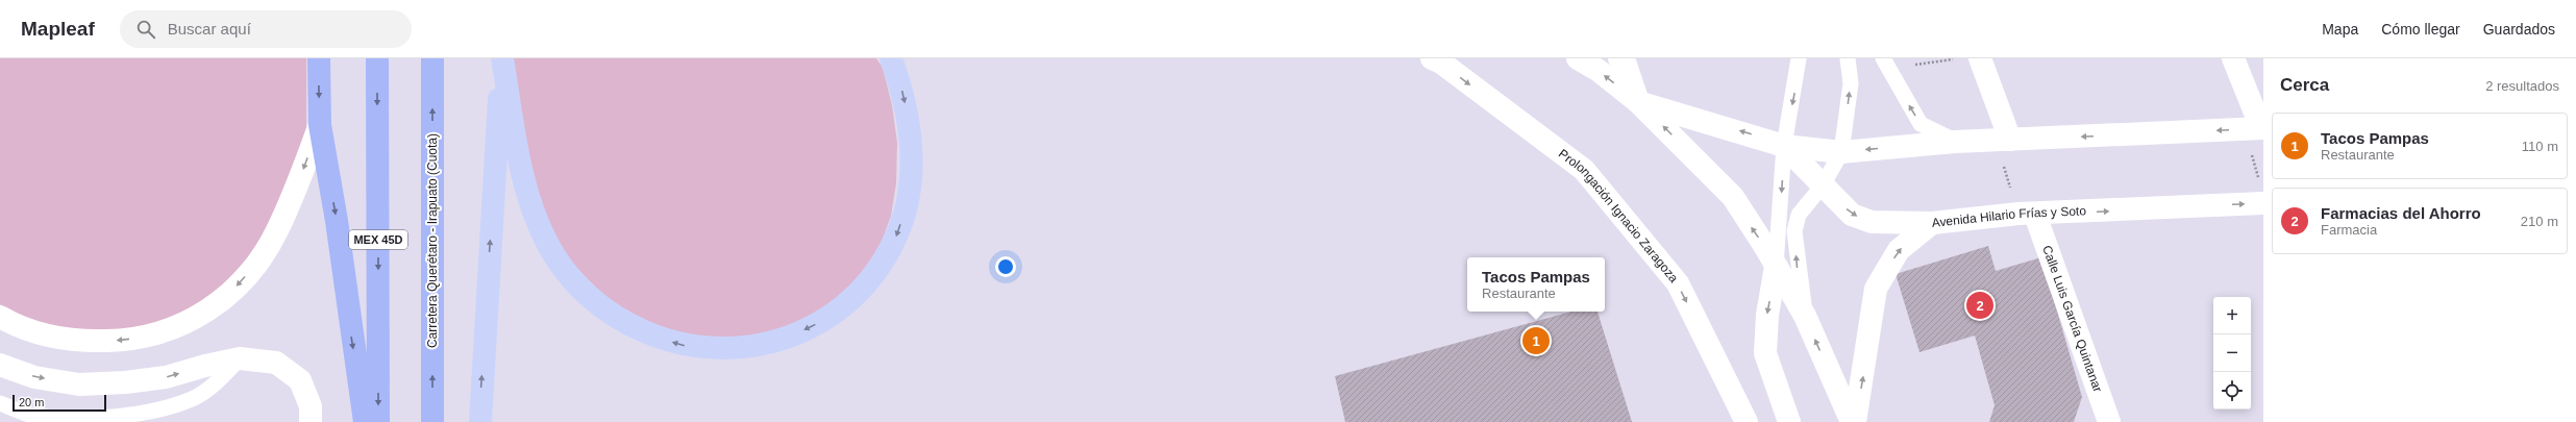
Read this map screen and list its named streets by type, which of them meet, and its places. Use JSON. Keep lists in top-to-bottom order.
{
  "streets": {
    "highway": ["MEX 45D", "Carretera Querétaro - Irapuato (Cuota)"],
    "street": ["Prolongación Ignacio Zaragoza", "Avenida Hilario Frías y Soto", "Calle Luis García Quintanar"]
  },
  "crossings": [
    ["Avenida Hilario Frías y Soto", "Calle Luis García Quintanar"]
  ],
  "scale_bar": "20 m",
  "page": {
    "header": "Mapleaf",
    "search": "Buscar aquí",
    "nav": ["Mapa", "Cómo llegar", "Guardados"],
    "heading": ["Cerca", "2 resultados"],
    "list": [
      {
        "mark": "1",
        "name": "Tacos Pampas",
        "note": "Restaurante",
        "value": "110 m"
      },
      {
        "mark": "2",
        "name": "Farmacias del Ahorro",
        "note": "Farmacia",
        "value": "210 m"
      }
    ],
    "popup": ["Tacos Pampas", "Restaurante"],
    "pins": ["2", "1"],
    "map_buttons": ["+", "−"],
    "scale": "20 m"
  }
}
